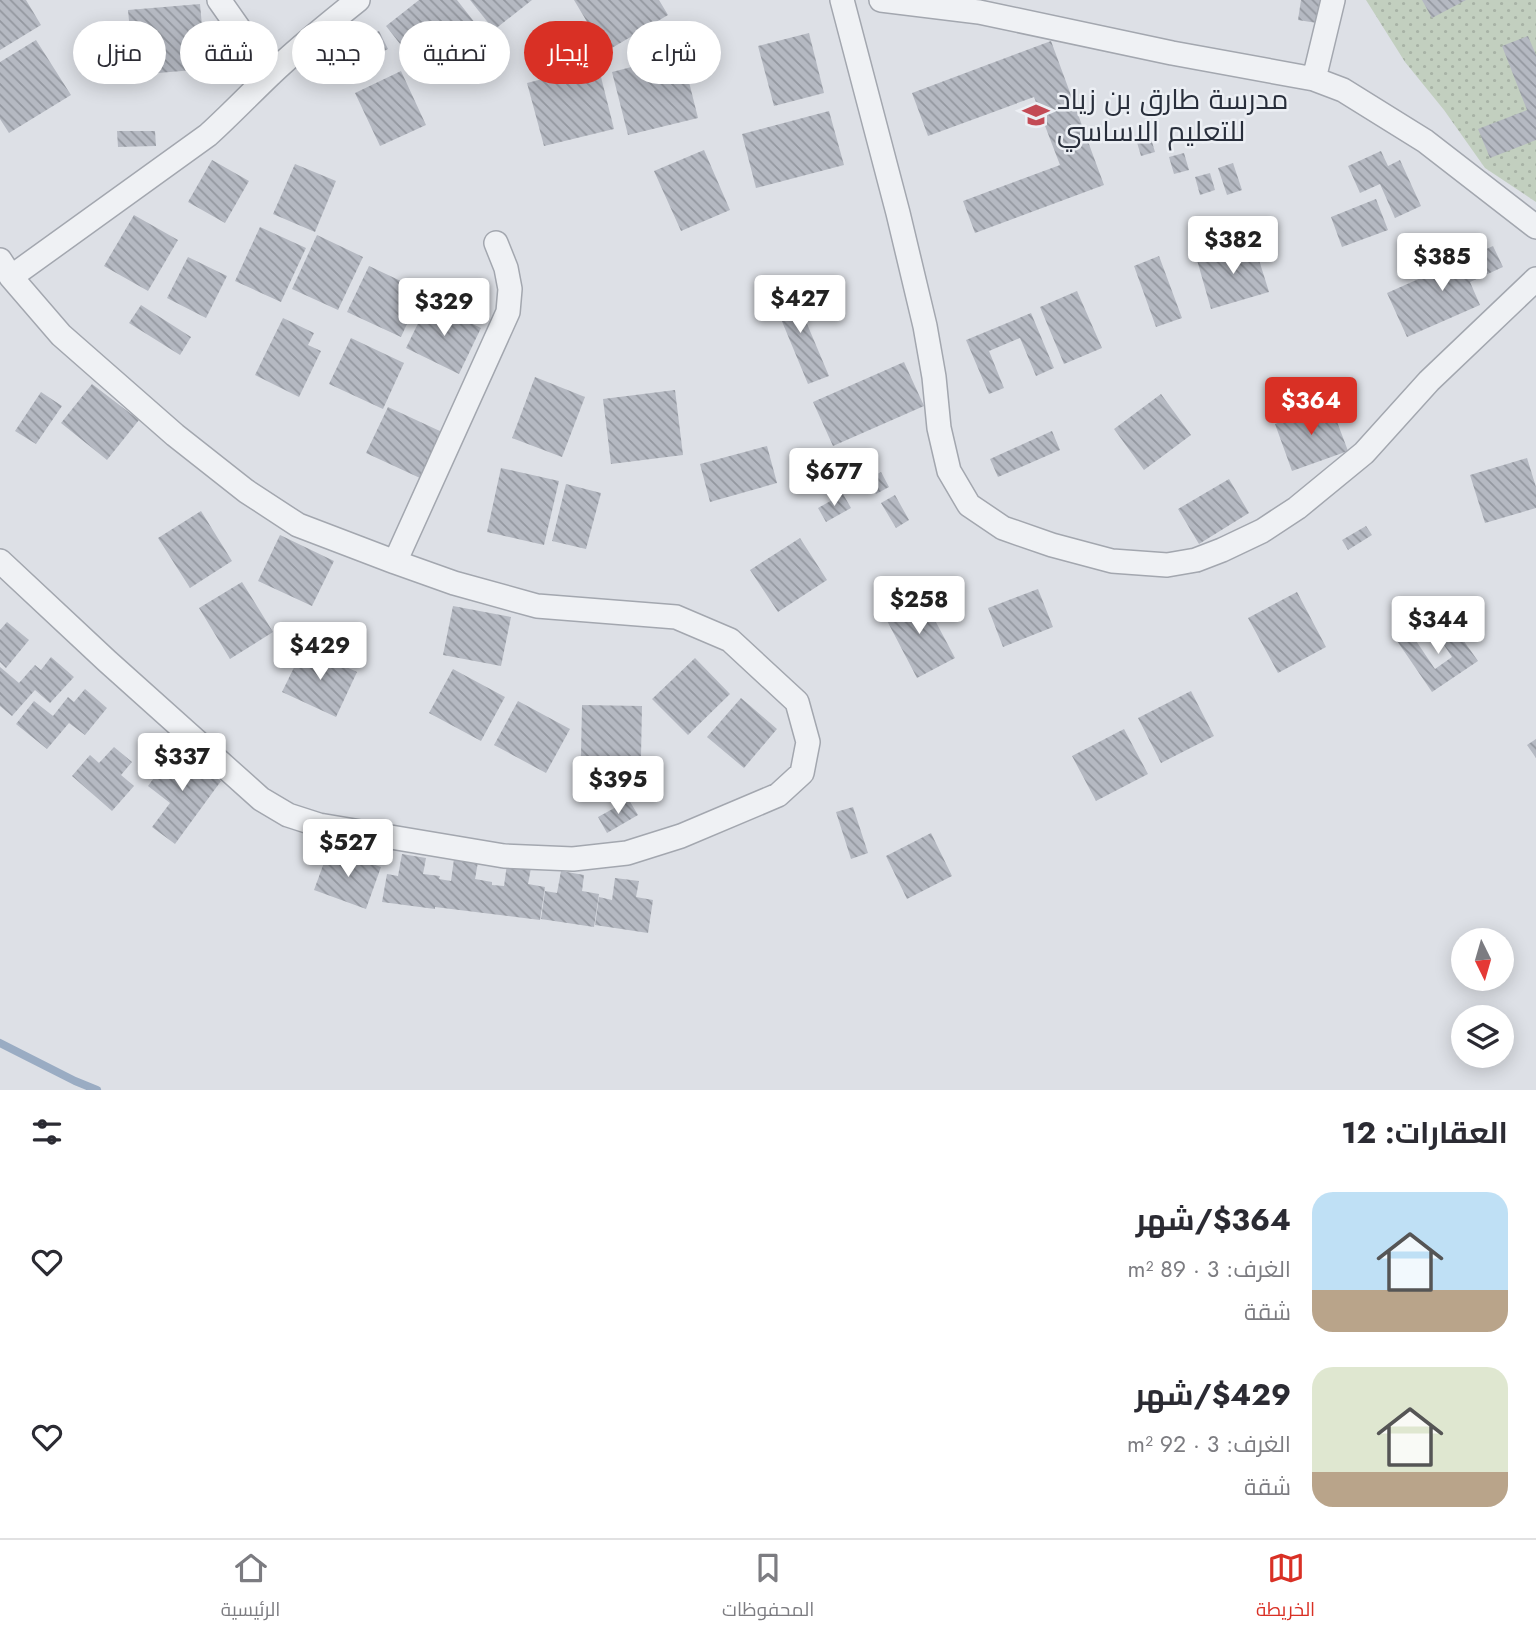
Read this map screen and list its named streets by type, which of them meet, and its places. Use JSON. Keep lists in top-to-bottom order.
{
  "places": {
    "school or university": ["مدرسة طارق بن زياد للتعليم الاساسي"]
  },
  "north": "bottom",
  "page": {
    "chip": [
      "شراء",
      "إيجار",
      "تصفية",
      "جديد",
      "شقة",
      "منزل"
    ],
    "price": [
      "$382",
      "$385",
      "$427",
      "$329",
      "$364",
      "$677",
      "$258",
      "$344",
      "$429",
      "$337",
      "$395",
      "$527"
    ],
    "heading": "العقارات: 12",
    "list": [
      {
        "name": "$364/شهر",
        "note": "الغرف: 3 · 89 m² · شقة"
      },
      {
        "name": "$429/شهر",
        "note": "الغرف: 3 · 92 m² · شقة"
      }
    ],
    "tabs": ["الخريطة", "المحفوظات", "الرئيسية"]
  }
}
